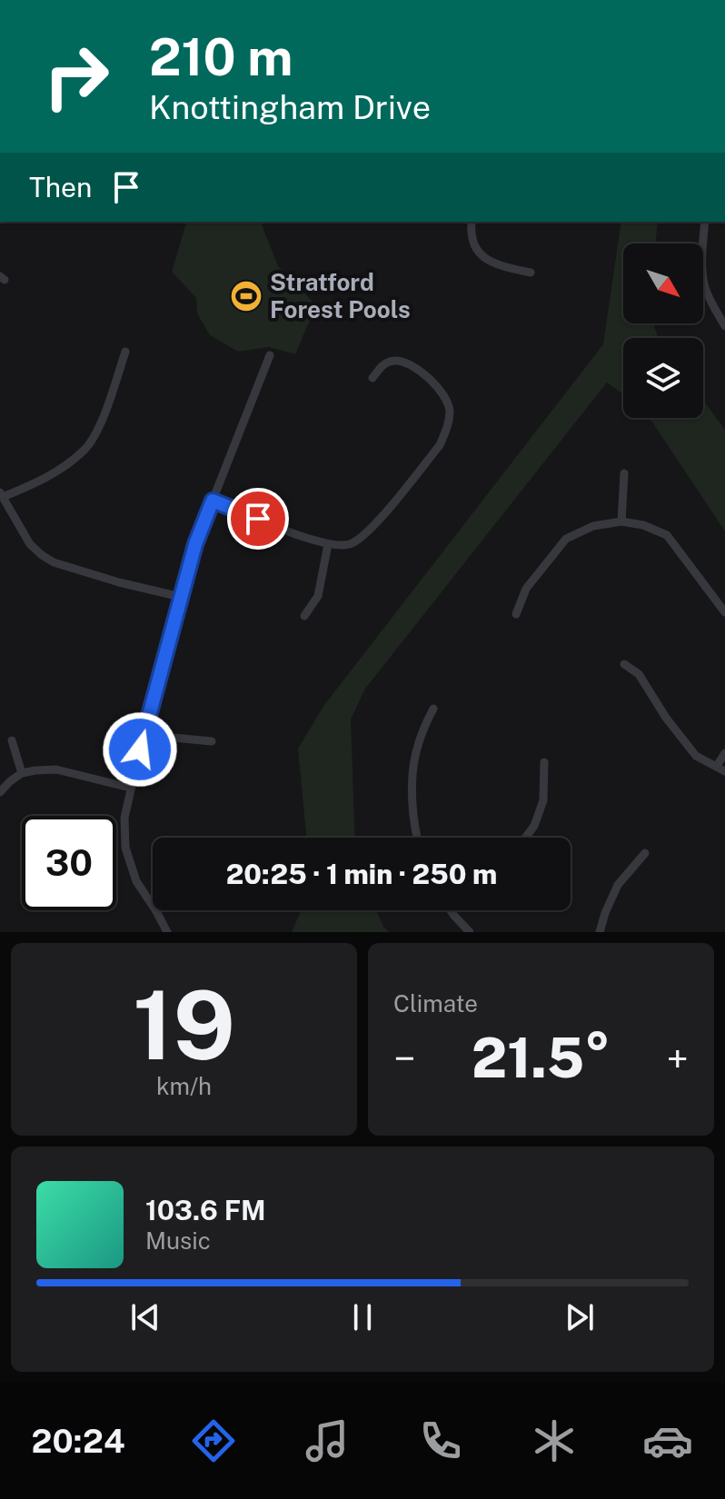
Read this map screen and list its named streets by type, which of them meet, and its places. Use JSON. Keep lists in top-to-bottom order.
{
  "places": {
    "sports": ["Stratford Forest Pools"]
  },
  "north": "bottom right",
  "page": {
    "turn": ["210 m", "Knottingham Drive"],
    "then": "Then",
    "limit": "30",
    "trip": "20:25 · 1 min · 250 m",
    "tile": [
      ["19", "km/h"],
      "Climate"
    ],
    "heat": ["−", "21.5°", "+"],
    "song": ["103.6 FM", "Music"],
    "tabs": "20:24"
  }
}
